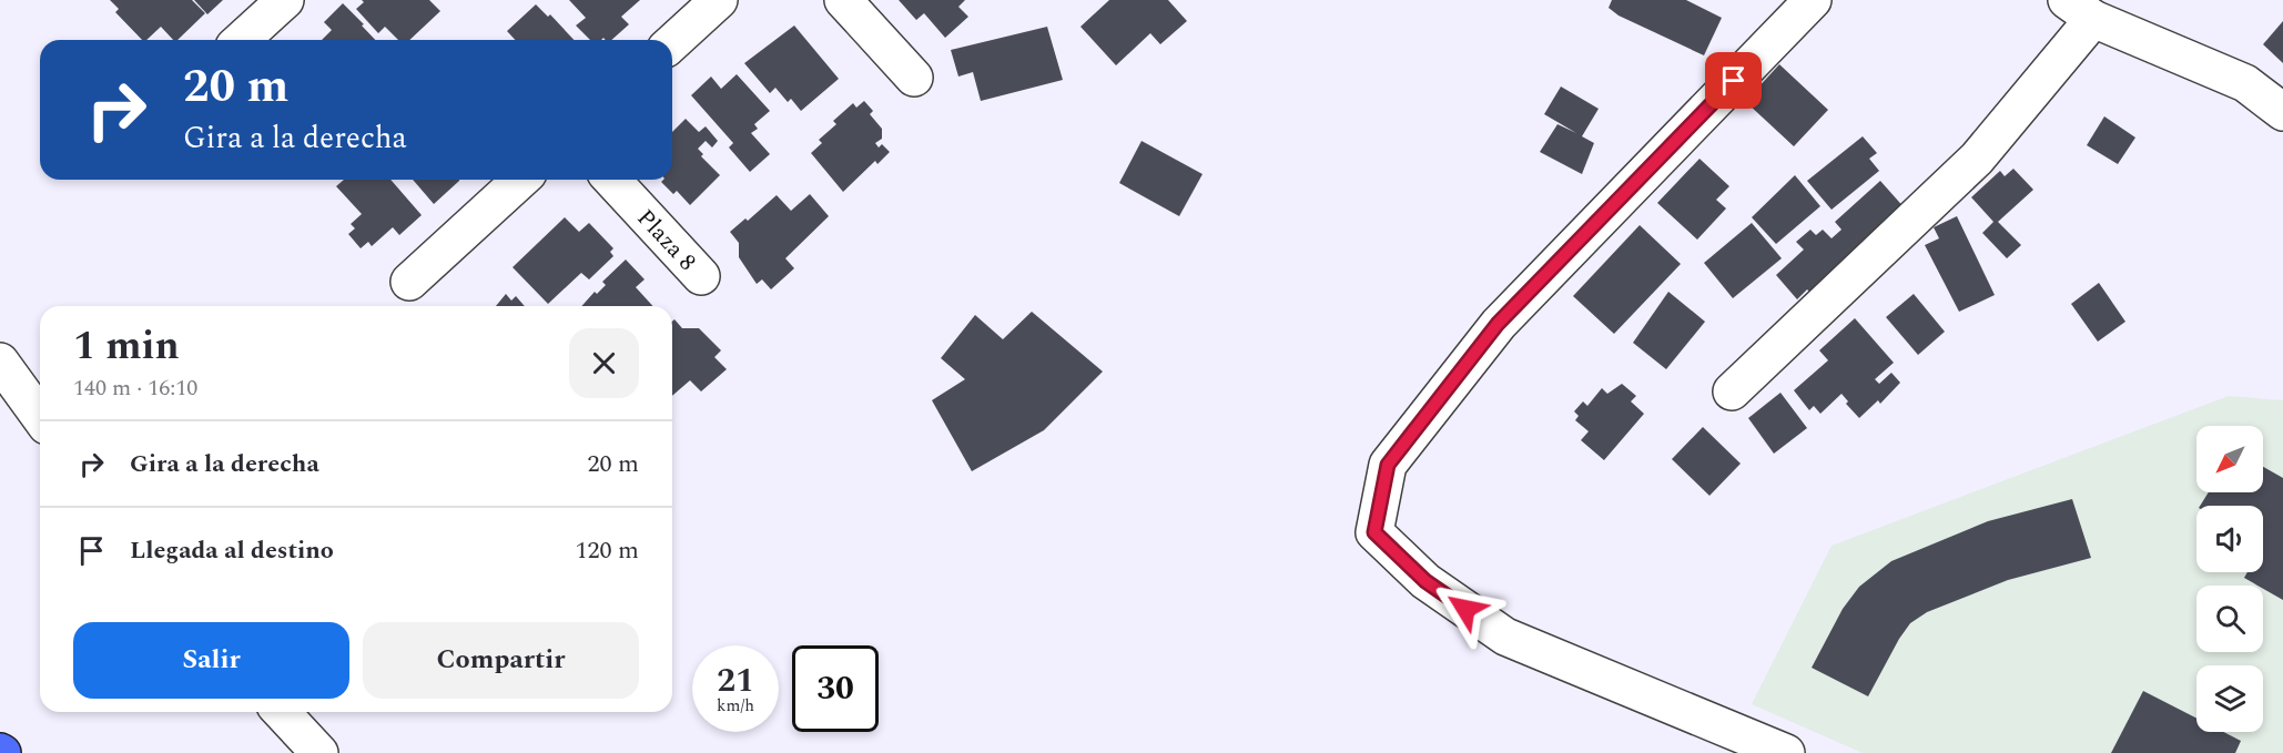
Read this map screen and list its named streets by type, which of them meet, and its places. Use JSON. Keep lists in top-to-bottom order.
{
  "streets": {
    "street": ["Plaza 8"]
  },
  "north": "bottom left",
  "page": {
    "turn": ["20 m", "Gira a la derecha"],
    "heading": ["1 min", "140 m · 16:10"],
    "list": [
      {
        "name": "Gira a la derecha",
        "value": "20 m"
      },
      {
        "name": "Llegada al destino",
        "value": "120 m"
      }
    ],
    "buttons": ["Salir", "Compartir"],
    "speed": "21 km/h",
    "limit": "30"
  }
}
